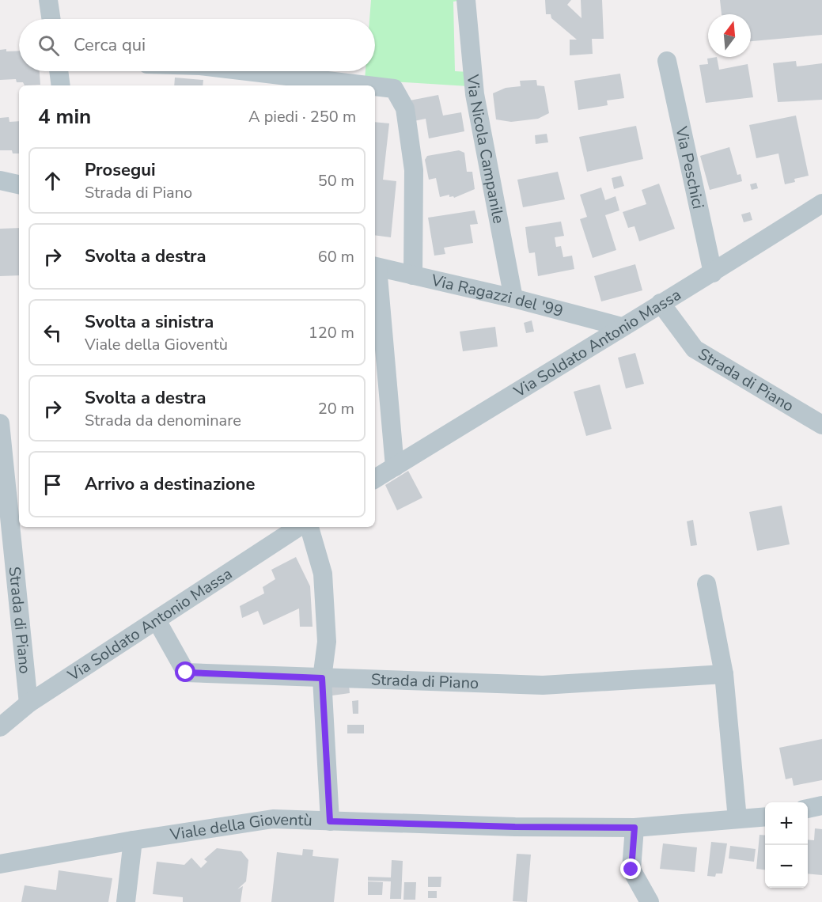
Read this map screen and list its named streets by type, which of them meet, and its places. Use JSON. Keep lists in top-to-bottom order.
{
  "streets": {
    "street": [
      "Via Nicola Campanile",
      "Via Peschici",
      "Via Ragazzi del '99",
      "Via Soldato Antonio Massa",
      "Strada di Piano",
      "Viale della Gioventù"
    ]
  },
  "crossings": [
    ["Via Nicola Campanile", "Via Ragazzi del '99"],
    ["Via Peschici", "Via Soldato Antonio Massa"],
    ["Via Ragazzi del '99", "Via Soldato Antonio Massa"],
    ["Via Soldato Antonio Massa", "Strada di Piano"]
  ],
  "north": "top",
  "page": {
    "search": "Cerca qui",
    "heading": ["4 min", "A piedi · 250 m"],
    "list": [
      ["Prosegui", "Strada di Piano", "50 m"],
      ["Svolta a destra", "60 m"],
      ["Svolta a sinistra", "Viale della Gioventù", "120 m"],
      ["Svolta a destra", "Strada da denominare", "20 m"],
      "Arrivo a destinazione"
    ],
    "map_buttons": ["+", "−"]
  }
}
